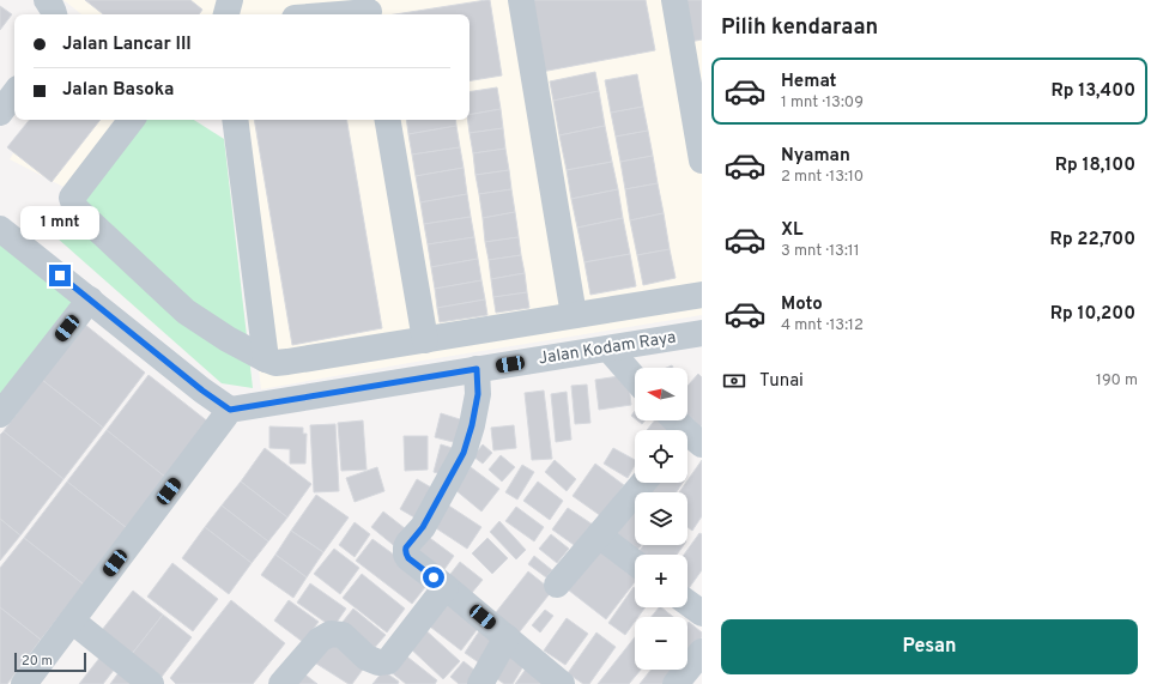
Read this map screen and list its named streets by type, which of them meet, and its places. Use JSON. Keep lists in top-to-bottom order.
{
  "streets": {
    "street": ["Jalan Kodam Raya"]
  },
  "scale_bar": "20 m",
  "north": "left",
  "page": {
    "heading": "Pilih kendaraan",
    "banner": ["Jalan Lancar III", "Jalan Basoka"],
    "list": [
      {
        "name": "Hemat",
        "note": "1 mnt · 13:09",
        "value": "Rp 13,400"
      },
      {
        "name": "Nyaman",
        "note": "2 mnt · 13:10",
        "value": "Rp 18,100"
      },
      {
        "name": "XL",
        "note": "3 mnt · 13:11",
        "value": "Rp 22,700"
      },
      {
        "name": "Moto",
        "note": "4 mnt · 13:12",
        "value": "Rp 10,200"
      }
    ],
    "bubble": "1 mnt",
    "pay": ["Tunai", "190 m"],
    "map_buttons": ["+", "−"],
    "buttons": "Pesan",
    "scale": "20 m"
  }
}
